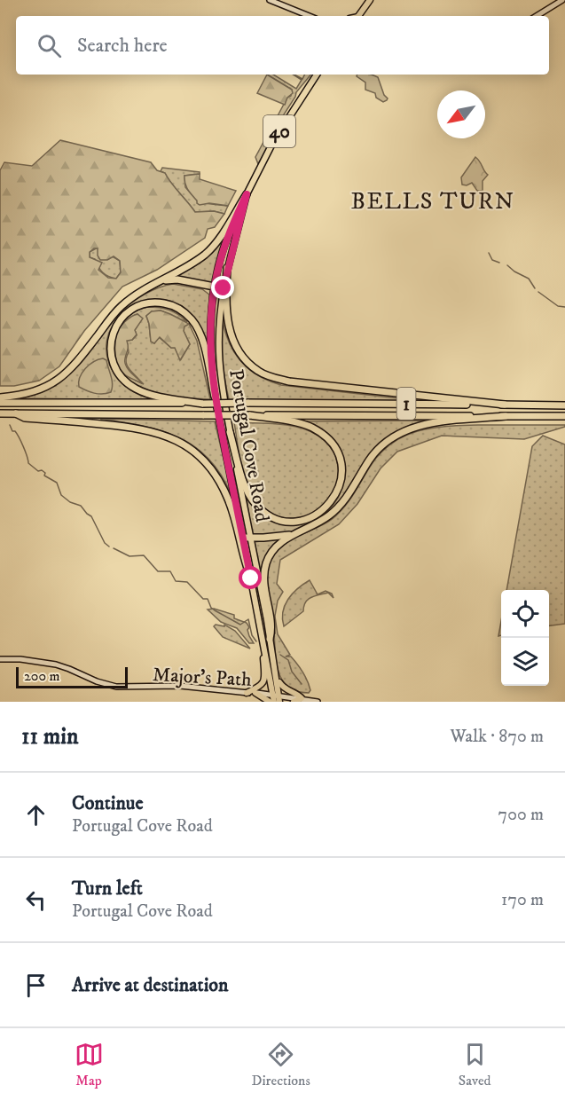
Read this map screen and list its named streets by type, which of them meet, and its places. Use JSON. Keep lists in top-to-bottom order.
{
  "streets": {
    "highway": ["1"],
    "main road": ["40", "Portugal Cove Road"],
    "street": ["Major's Path"]
  },
  "crossings": [
    ["Portugal Cove Road", "Major's Path"]
  ],
  "districts": ["BELLS TURN"],
  "scale_bar": "200 m",
  "north": "bottom left",
  "page": {
    "search": "Search here",
    "scale": "200 m",
    "heading": ["11 min", "Walk · 870 m"],
    "list": [
      ["Continue", "Portugal Cove Road", "700 m"],
      ["Turn left", "Portugal Cove Road", "170 m"],
      "Arrive at destination"
    ],
    "nav": ["Map", "Directions", "Saved"]
  }
}
